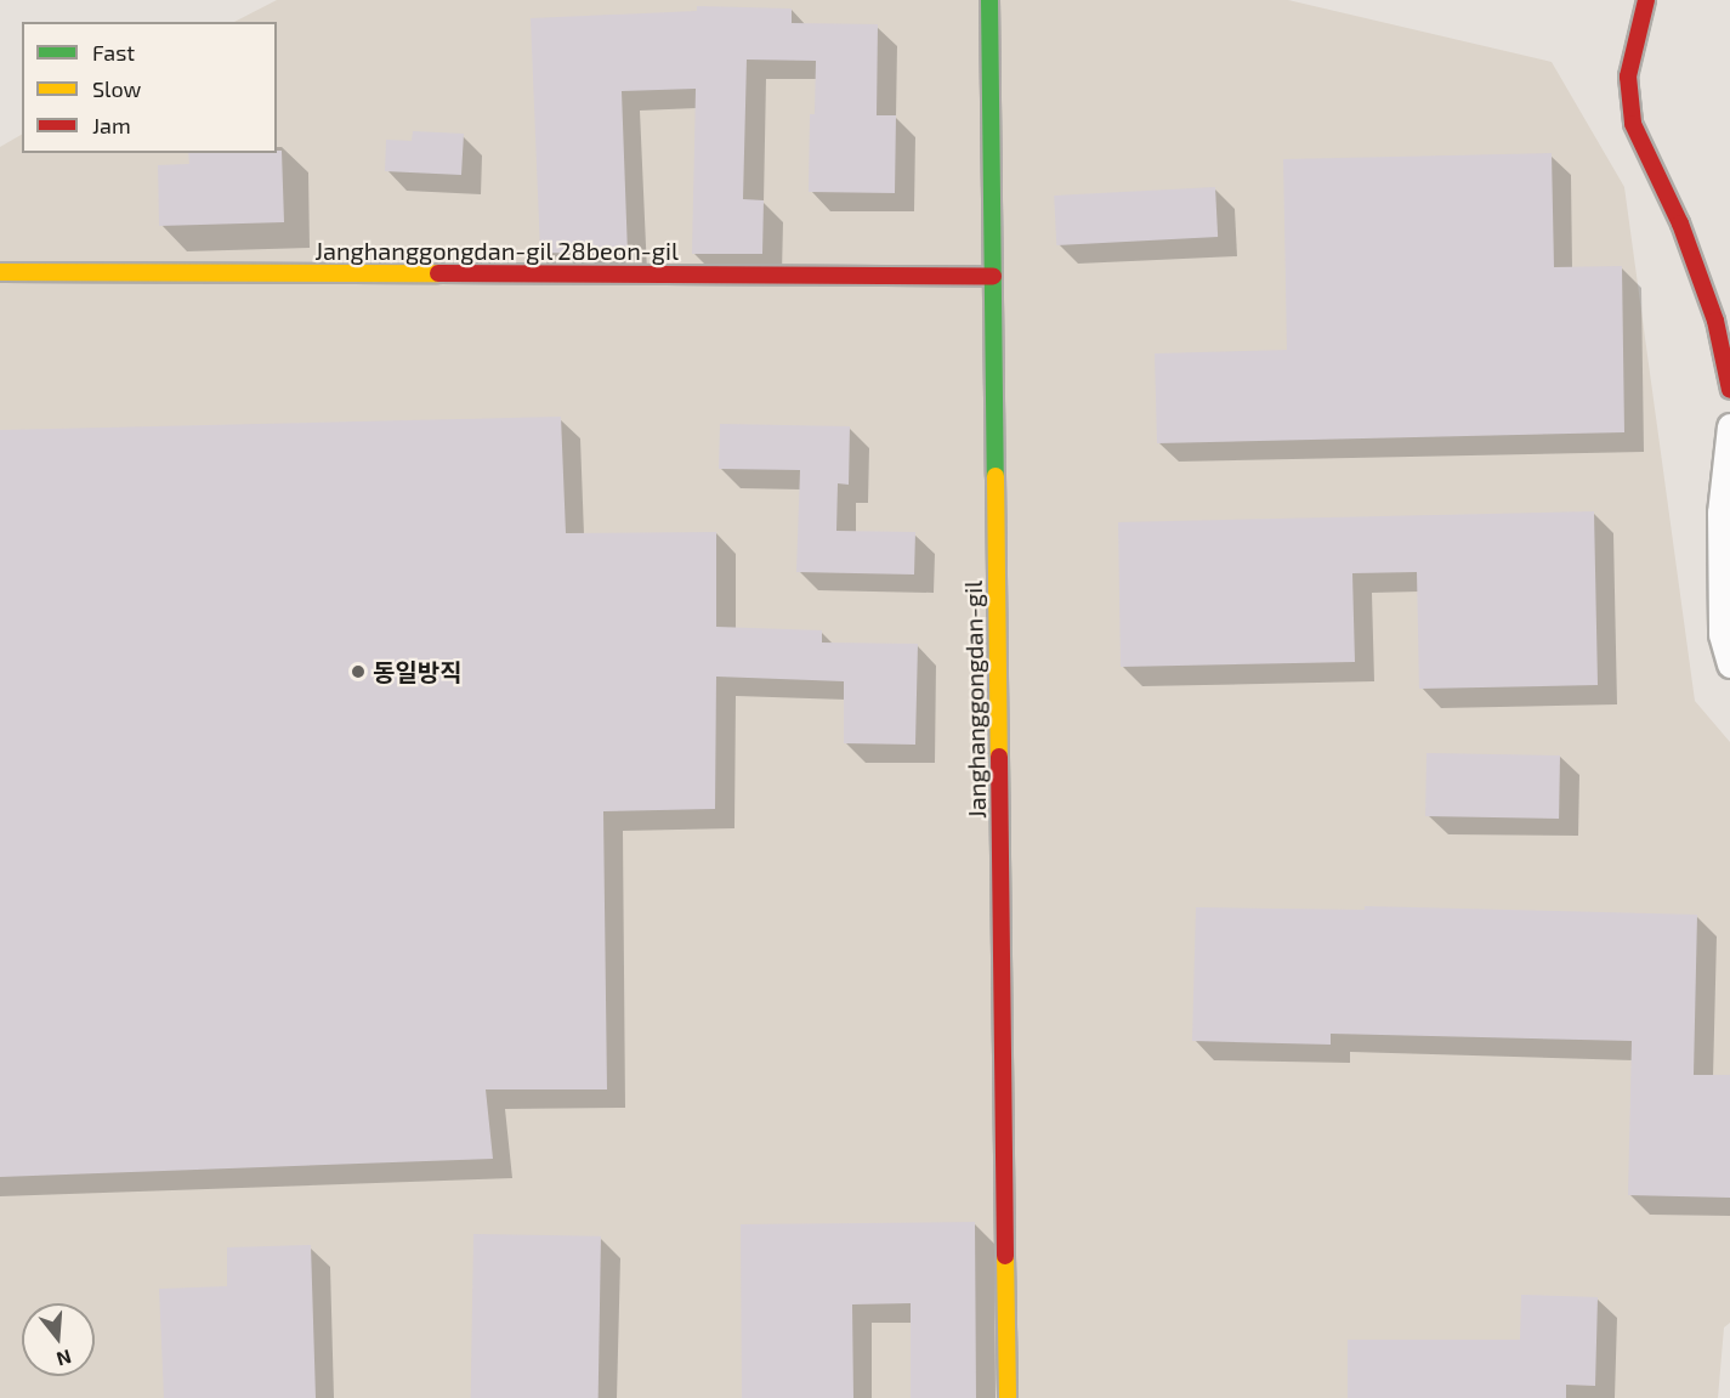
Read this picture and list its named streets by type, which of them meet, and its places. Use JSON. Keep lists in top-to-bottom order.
{
  "streets": {
    "street": ["Janghanggongdan-gil 28beon-gil", "Janghanggongdan-gil"]
  },
  "crossings": [
    ["Janghanggongdan-gil 28beon-gil", "Janghanggongdan-gil"]
  ],
  "places": ["동일방직"],
  "legend": ["Fast", "Slow", "Jam"],
  "north": "bottom"
}
